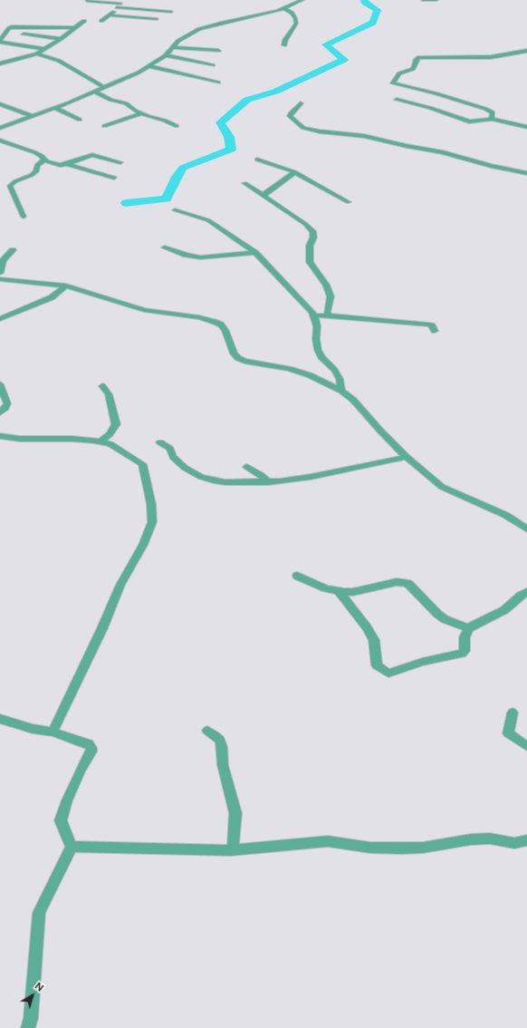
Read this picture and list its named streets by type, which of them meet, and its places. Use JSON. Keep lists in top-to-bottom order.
{
  "north": "top right"
}
